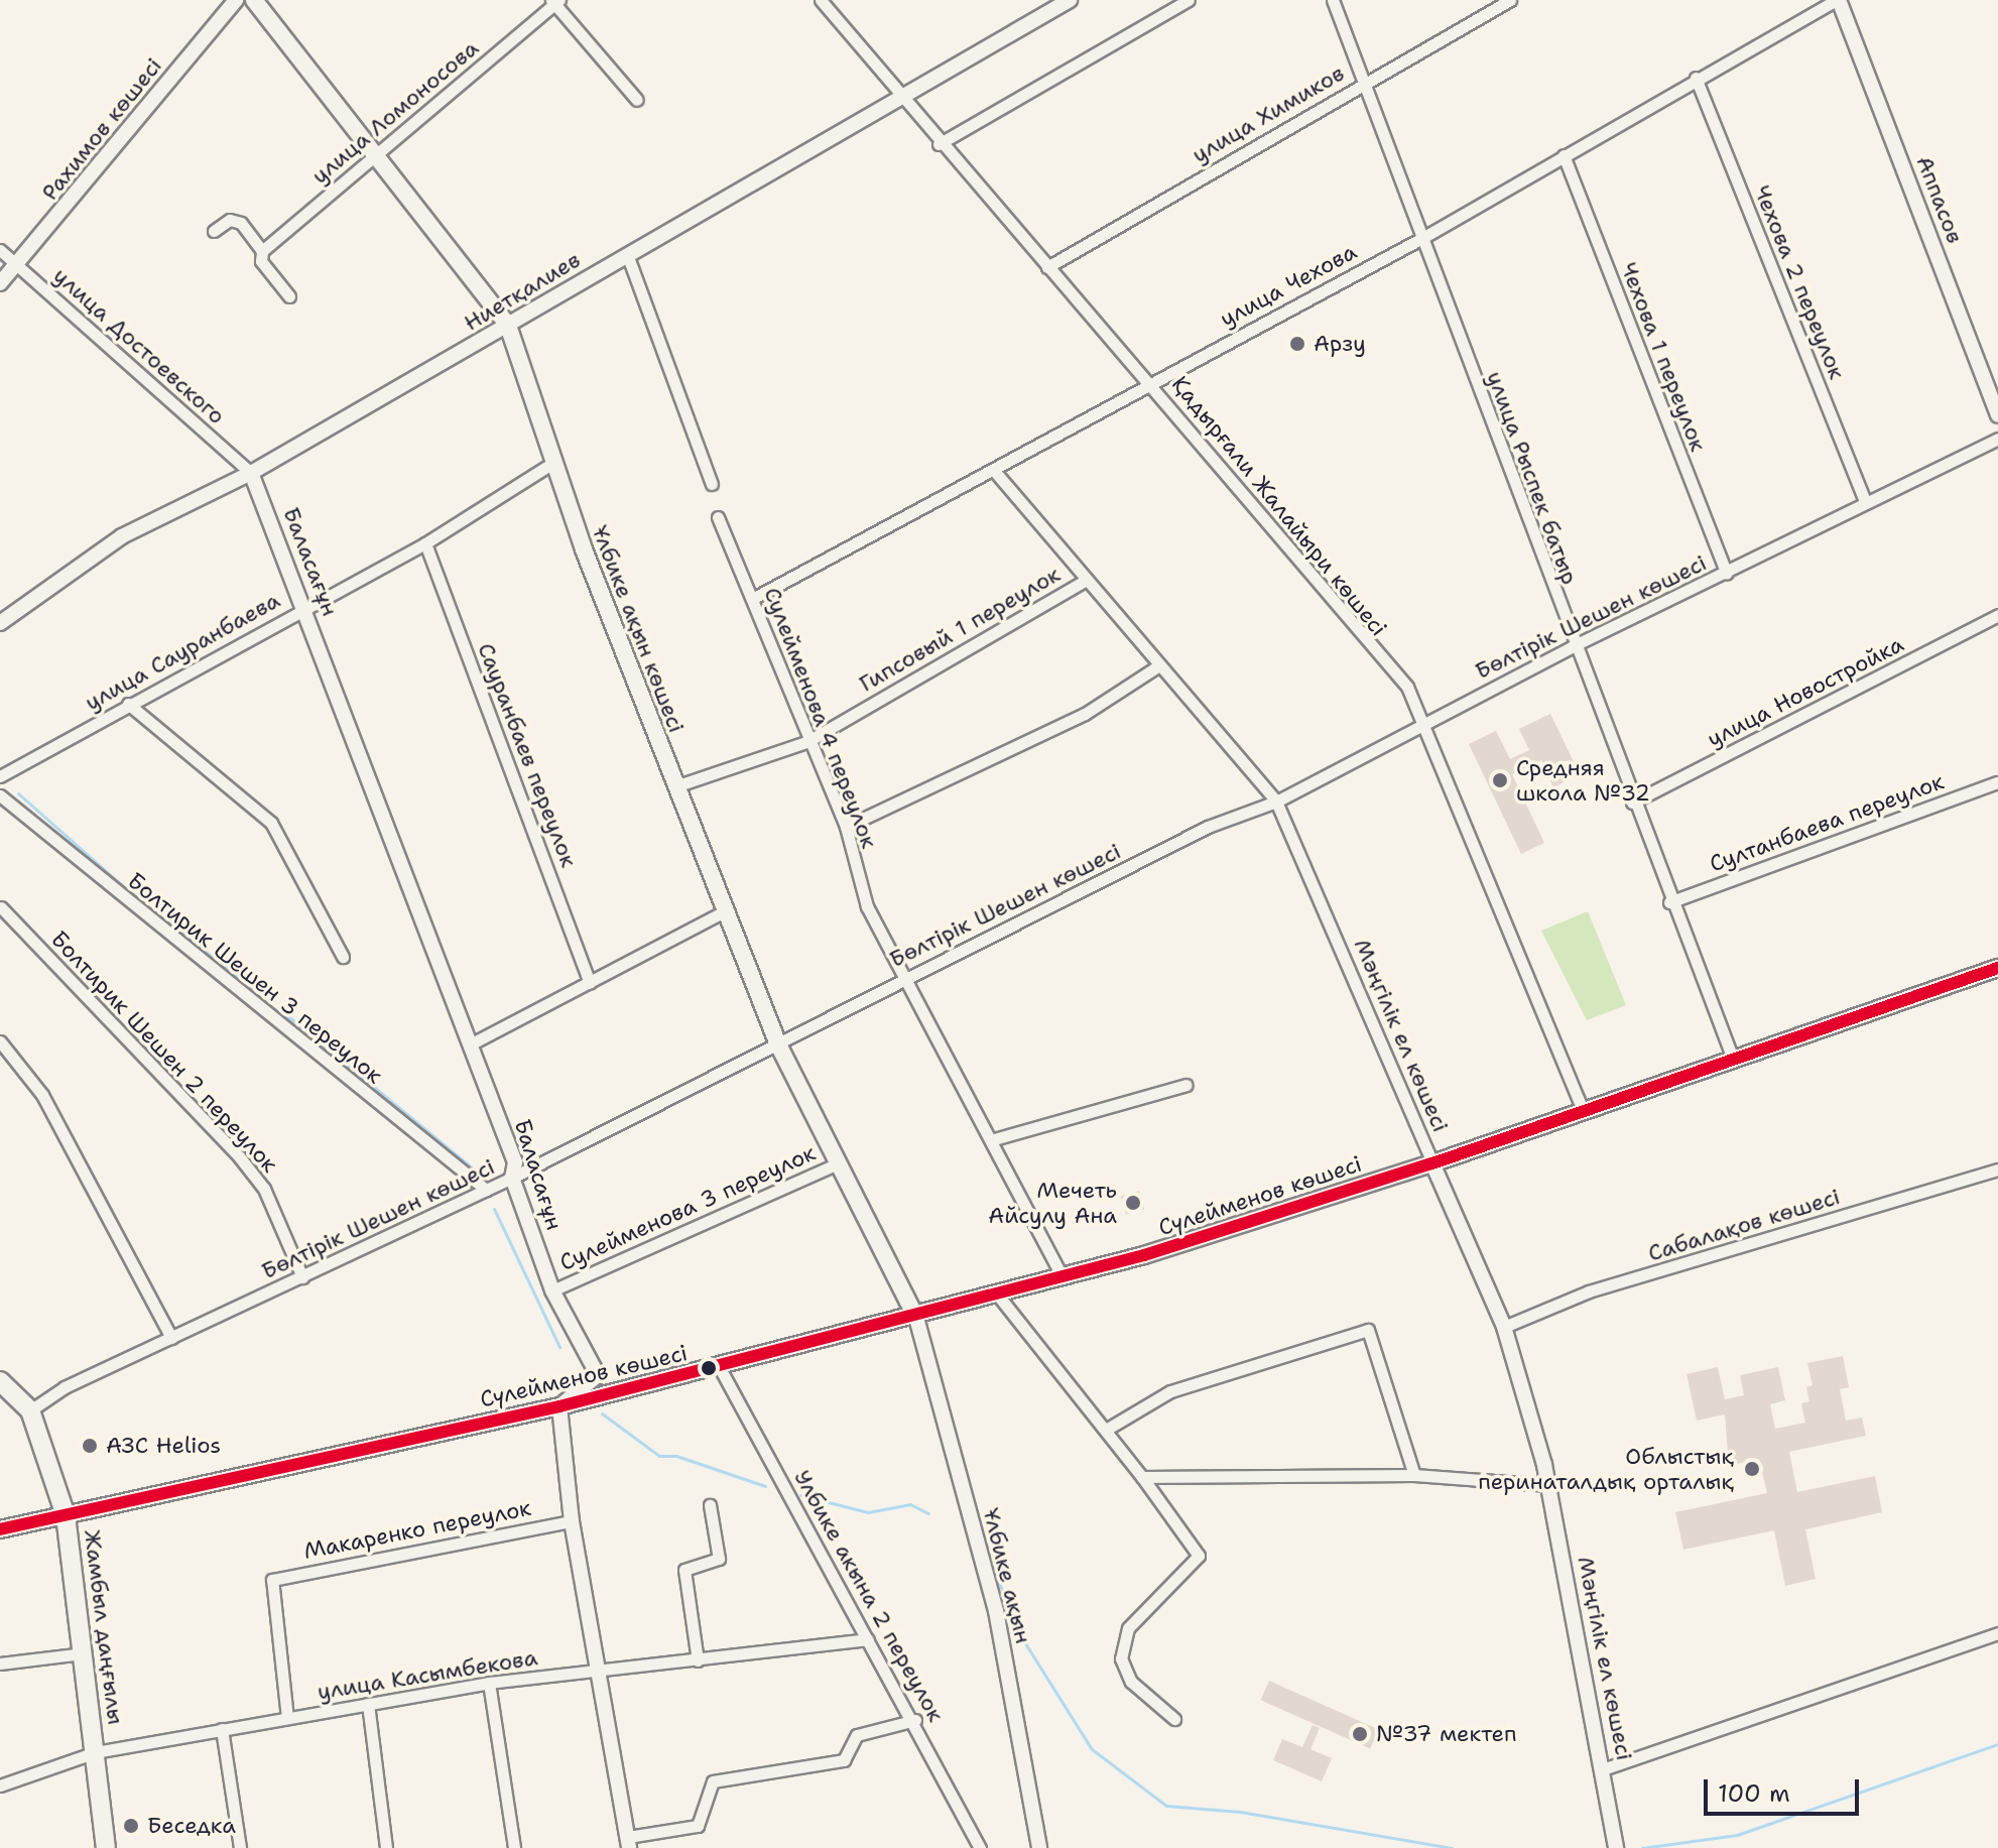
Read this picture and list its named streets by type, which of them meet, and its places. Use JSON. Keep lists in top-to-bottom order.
{
  "streets": {
    "main road": ["Ұлбике ақын көшесі", "Сүлейменов көшесі", "Жамбыл даңғылы"],
    "street": [
      "улица Ломоносова",
      "улица Химиков",
      "Рахимов көшесі",
      "Аппасов",
      "Чехова 2 переулок",
      "улица Чехова",
      "Ниетқалиев",
      "улица Достоевского",
      "Чехова 1 переулок",
      "улица Рыспек батыр",
      "Қадырғали Жалайыри көшесі",
      "Баласағұн",
      "Бөлтірік Шешен көшесі",
      "Гипсовый 1 переулок",
      "улица Сауранбаева",
      "улица Новостройка",
      "Сулейменова 4 переулок",
      "Сауранбаев переулок",
      "Султанбаева переулок",
      "Болтирик Шешен 3 переулок",
      "Мәңгілік ел көшесі",
      "Болтирик Шешен 2 переулок",
      "Сулейменова 3 переулок",
      "Сабалақов көшесі",
      "Макаренко переулок",
      "Ұлбике ақын",
      "Улбике акына 2 переулок",
      "улица Касымбекова"
    ]
  },
  "crossings": [
    ["улица Ломоносова", "Ұлбике ақын көшесі"],
    ["улица Химиков", "улица Рыспек батыр"],
    ["улица Химиков", "Қадырғали Жалайыри көшесі"],
    ["Рахимов көшесі", "улица Достоевского"],
    ["Аппасов", "улица Чехова"],
    ["Чехова 2 переулок", "улица Чехова"],
    ["Чехова 2 переулок", "Бөлтірік Шешен көшесі"],
    ["улица Чехова", "Чехова 1 переулок"],
    ["улица Чехова", "улица Рыспек батыр"],
    ["улица Чехова", "Қадырғали Жалайыри көшесі"],
    ["улица Чехова", "Сулейменова 4 переулок"],
    ["улица Чехова", "Мәңгілік ел көшесі"],
    ["Ниетқалиев", "улица Достоевского"],
    ["Ниетқалиев", "Қадырғали Жалайыри көшесі"],
    ["Ниетқалиев", "Баласағұн"],
    ["Ниетқалиев", "Ұлбике ақын көшесі"],
    ["улица Достоевского", "Баласағұн"],
    ["Чехова 1 переулок", "Бөлтірік Шешен көшесі"],
    ["улица Рыспек батыр", "Бөлтірік Шешен көшесі"],
    ["улица Рыспек батыр", "улица Новостройка"],
    ["улица Рыспек батыр", "Султанбаева переулок"],
    ["улица Рыспек батыр", "Сүлейменов көшесі"],
    ["Қадырғали Жалайыри көшесі", "Бөлтірік Шешен көшесі"],
    ["Қадырғали Жалайыри көшесі", "Сүлейменов көшесі"],
    ["Баласағұн", "Бөлтірік Шешен көшесі"],
    ["Баласағұн", "улица Сауранбаева"],
    ["Баласағұн", "Сүлейменов көшесі"],
    ["Баласағұн", "Сулейменова 3 переулок"],
    ["Бөлтірік Шешен көшесі", "Ұлбике ақын көшесі"],
    ["Бөлтірік Шешен көшесі", "Сулейменова 4 переулок"],
    ["Бөлтірік Шешен көшесі", "Болтирик Шешен 3 переулок"],
    ["Бөлтірік Шешен көшесі", "Мәңгілік ел көшесі"],
    ["Бөлтірік Шешен көшесі", "Болтирик Шешен 2 переулок"],
    ["Бөлтірік Шешен көшесі", "Жамбыл даңғылы"],
    ["Ұлбике ақын көшесі", "Гипсовый 1 переулок"],
    ["Ұлбике ақын көшесі", "улица Сауранбаева"],
    ["Ұлбике ақын көшесі", "Сүлейменов көшесі"],
    ["Ұлбике ақын көшесі", "Сулейменова 3 переулок"],
    ["Ұлбике ақын көшесі", "Ұлбике ақын"],
    ["Гипсовый 1 переулок", "Сулейменова 4 переулок"],
    ["Гипсовый 1 переулок", "Мәңгілік ел көшесі"],
    ["улица Сауранбаева", "Сауранбаев переулок"],
    ["Сулейменова 4 переулок", "Сүлейменов көшесі"],
    ["Мәңгілік ел көшесі", "Сүлейменов көшесі"],
    ["Мәңгілік ел көшесі", "Сабалақов көшесі"],
    ["Сүлейменов көшесі", "Ұлбике ақын"],
    ["Сүлейменов көшесі", "Улбике акына 2 переулок"],
    ["Сүлейменов көшесі", "Жамбыл даңғылы"],
    ["Макаренко переулок", "улица Касымбекова"],
    ["Улбике акына 2 переулок", "улица Касымбекова"],
    ["Жамбыл даңғылы", "улица Касымбекова"]
  ],
  "places": [
    "Арзу",
    "Средняя школа №32",
    "Мечеть Айсулу Ана",
    "АЗС Helios",
    "Облыстық перинаталдық орталық",
    "№37 мектеп",
    "Беседка"
  ],
  "scale_bar": "100 m"
}
